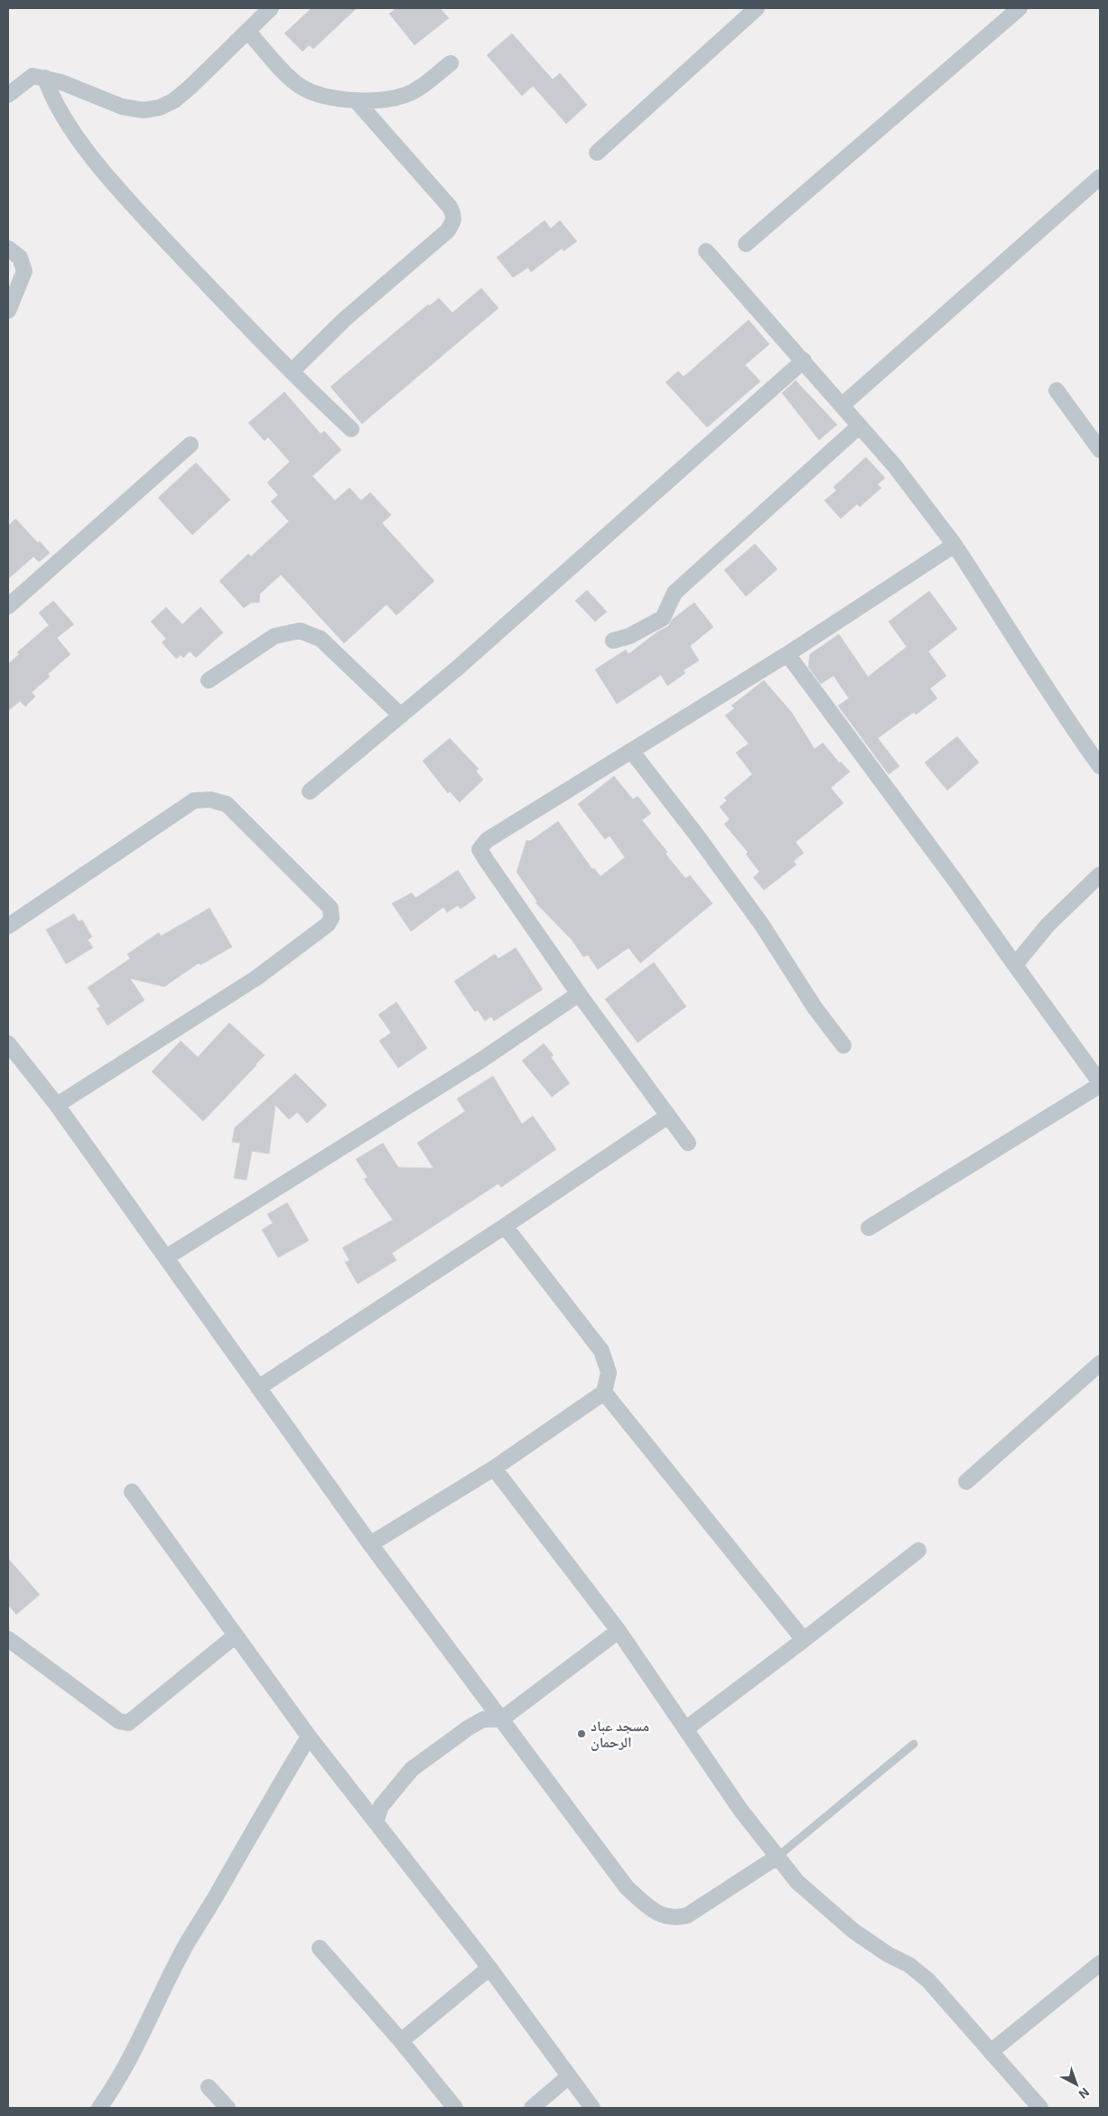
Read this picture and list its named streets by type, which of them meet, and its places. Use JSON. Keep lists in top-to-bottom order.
{
  "places": ["مسجد عباد الرحمان"],
  "north": "bottom right"
}
